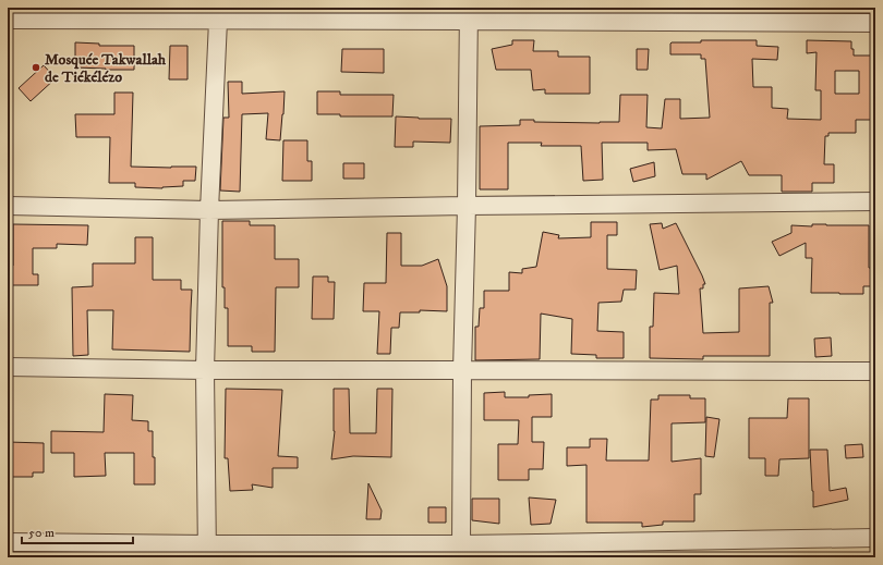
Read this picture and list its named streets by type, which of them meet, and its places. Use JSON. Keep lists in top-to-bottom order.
{
  "places": ["Mosquée Takwallah de Tiékélézo"],
  "scale_bar": "50 m"
}
